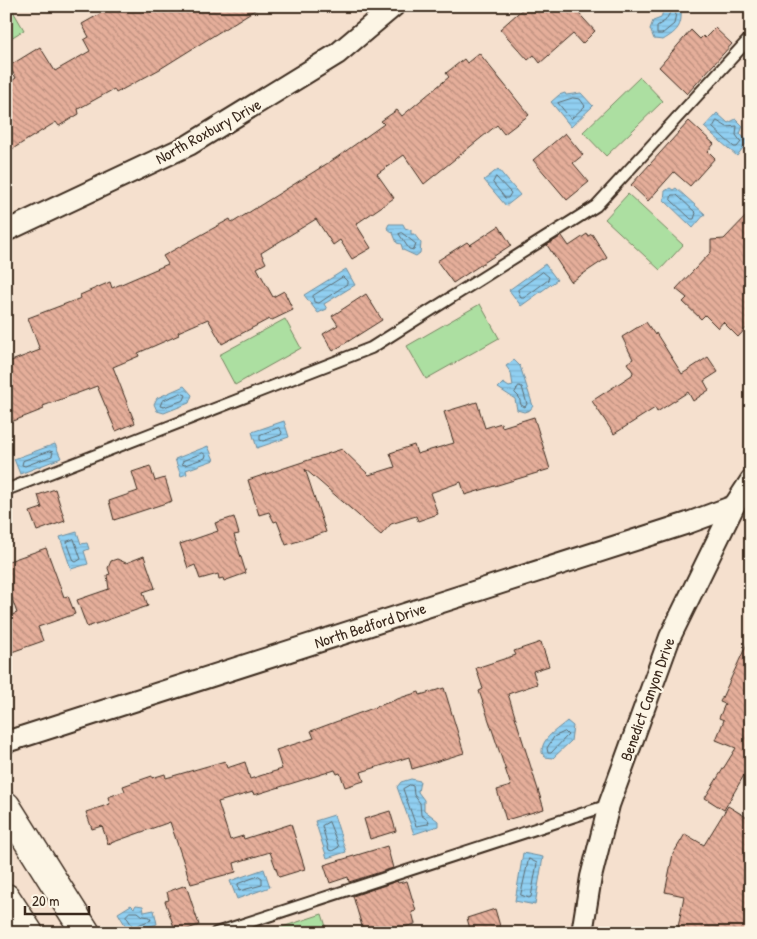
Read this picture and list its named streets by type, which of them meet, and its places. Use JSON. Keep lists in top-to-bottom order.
{
  "streets": {
    "street": ["North Roxbury Drive", "North Bedford Drive", "Benedict Canyon Drive"]
  },
  "crossings": [
    ["North Bedford Drive", "Benedict Canyon Drive"]
  ],
  "scale_bar": "20 m"
}
